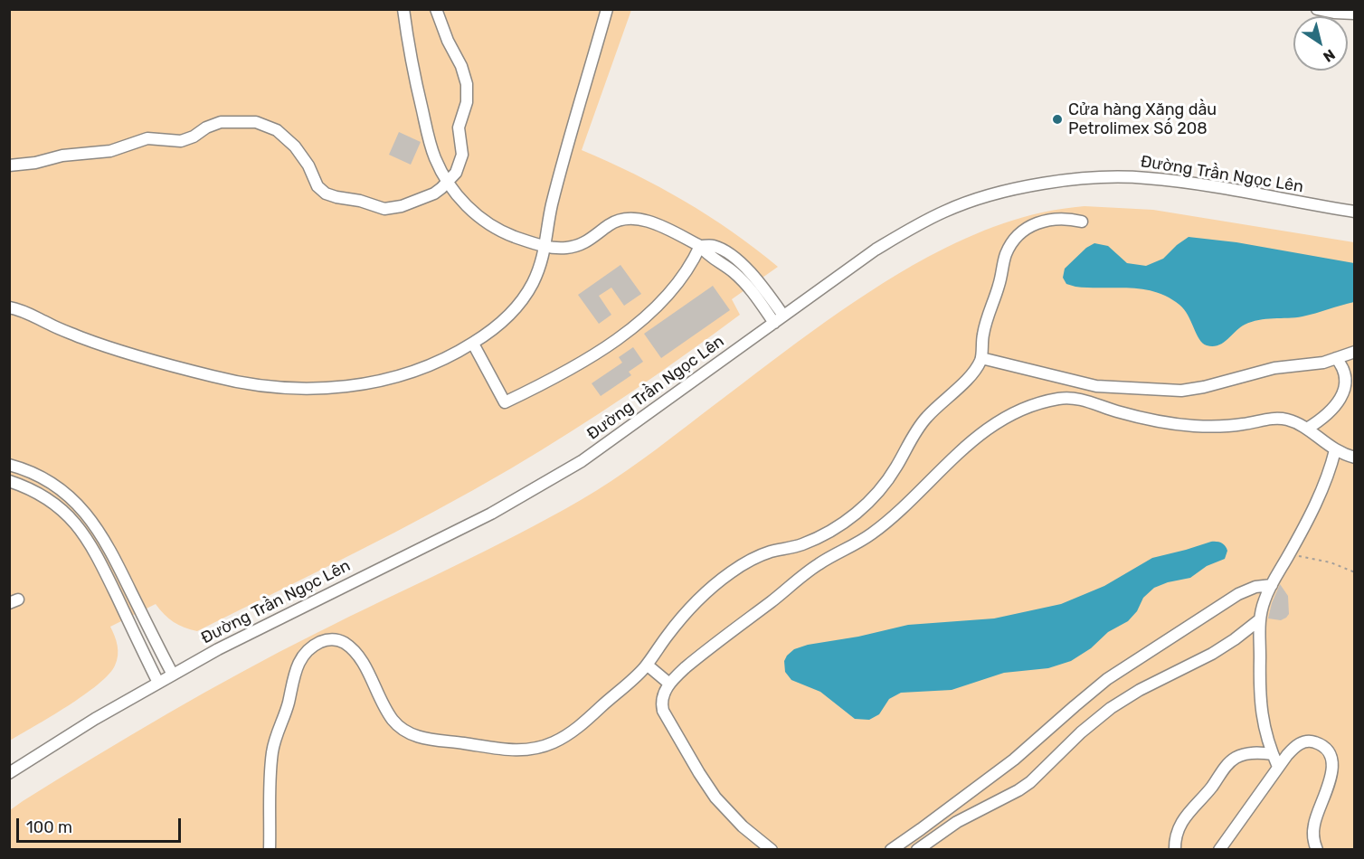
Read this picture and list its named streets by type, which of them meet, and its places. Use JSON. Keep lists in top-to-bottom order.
{
  "streets": {
    "street": ["Đường Trần Ngọc Lên"]
  },
  "places": ["Cửa hàng Xăng dầu Petrolimex Số 208"],
  "scale_bar": "100 m",
  "north": "bottom right"
}
